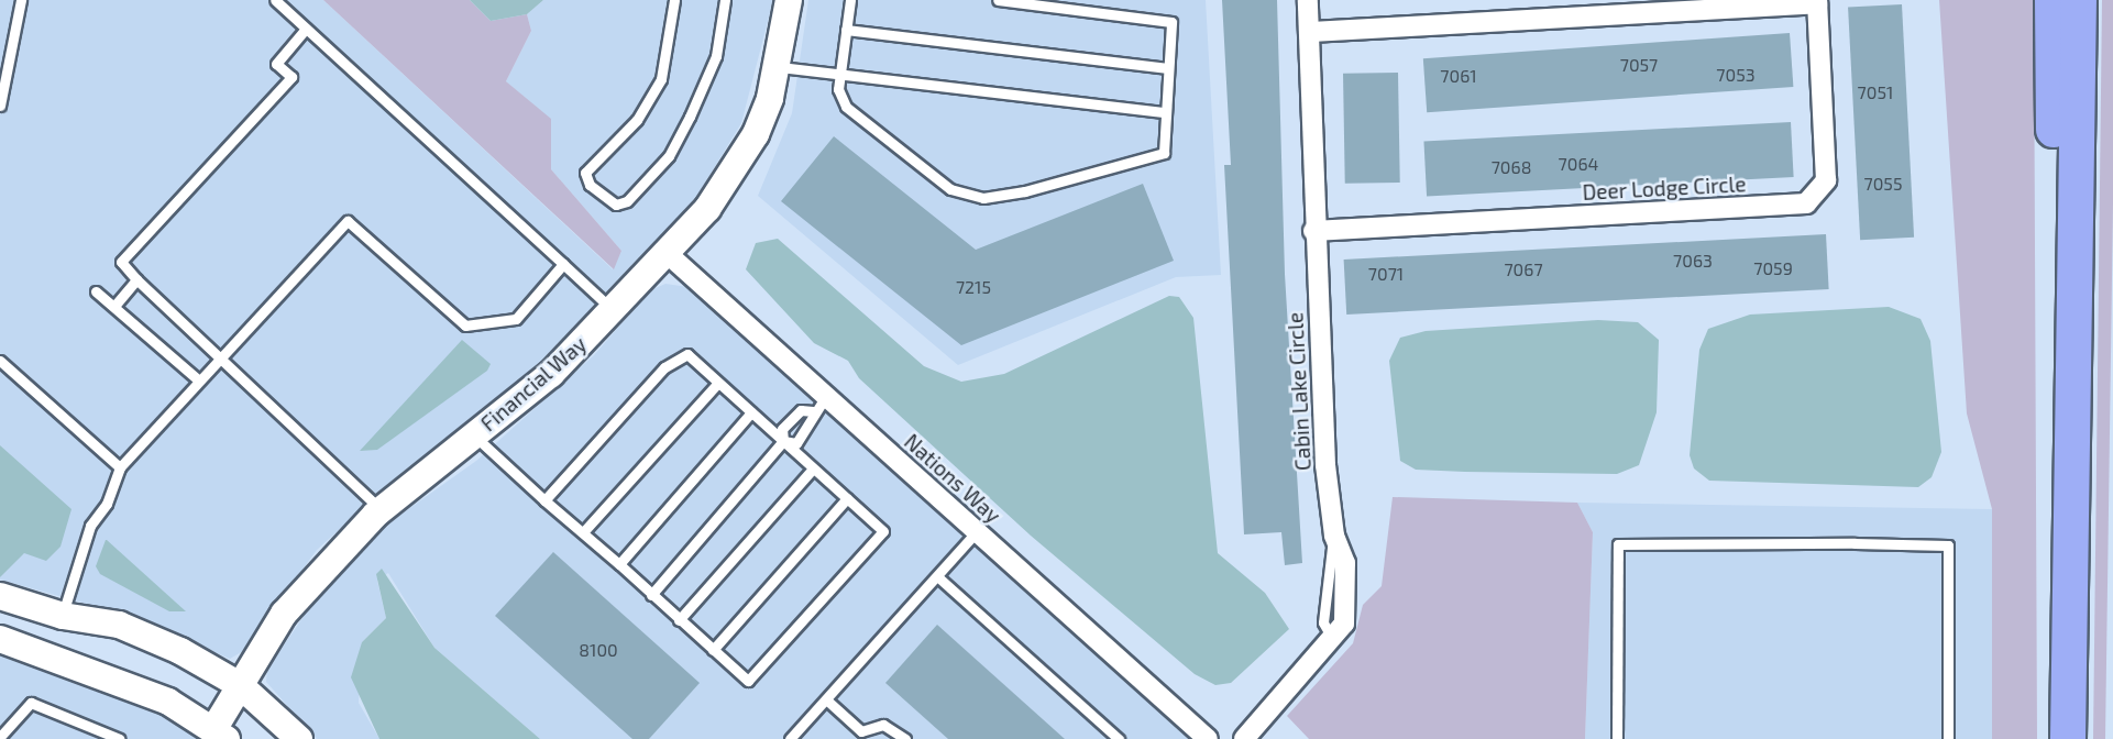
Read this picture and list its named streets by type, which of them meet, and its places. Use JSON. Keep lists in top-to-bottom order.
{
  "streets": {
    "street": [
      "Deer Lodge Circle",
      "Financial Way",
      "Cabin Lake Circle",
      "Nations Way"
    ]
  },
  "crossings": [
    ["Deer Lodge Circle", "Cabin Lake Circle"],
    ["Financial Way", "Nations Way"]
  ],
  "house_numbers": [
    "7057",
    "7053",
    "7061",
    "7051",
    "7064",
    "7068",
    "7055",
    "7063",
    "7059",
    "7067",
    "7071",
    "7215",
    "8100"
  ]
}
